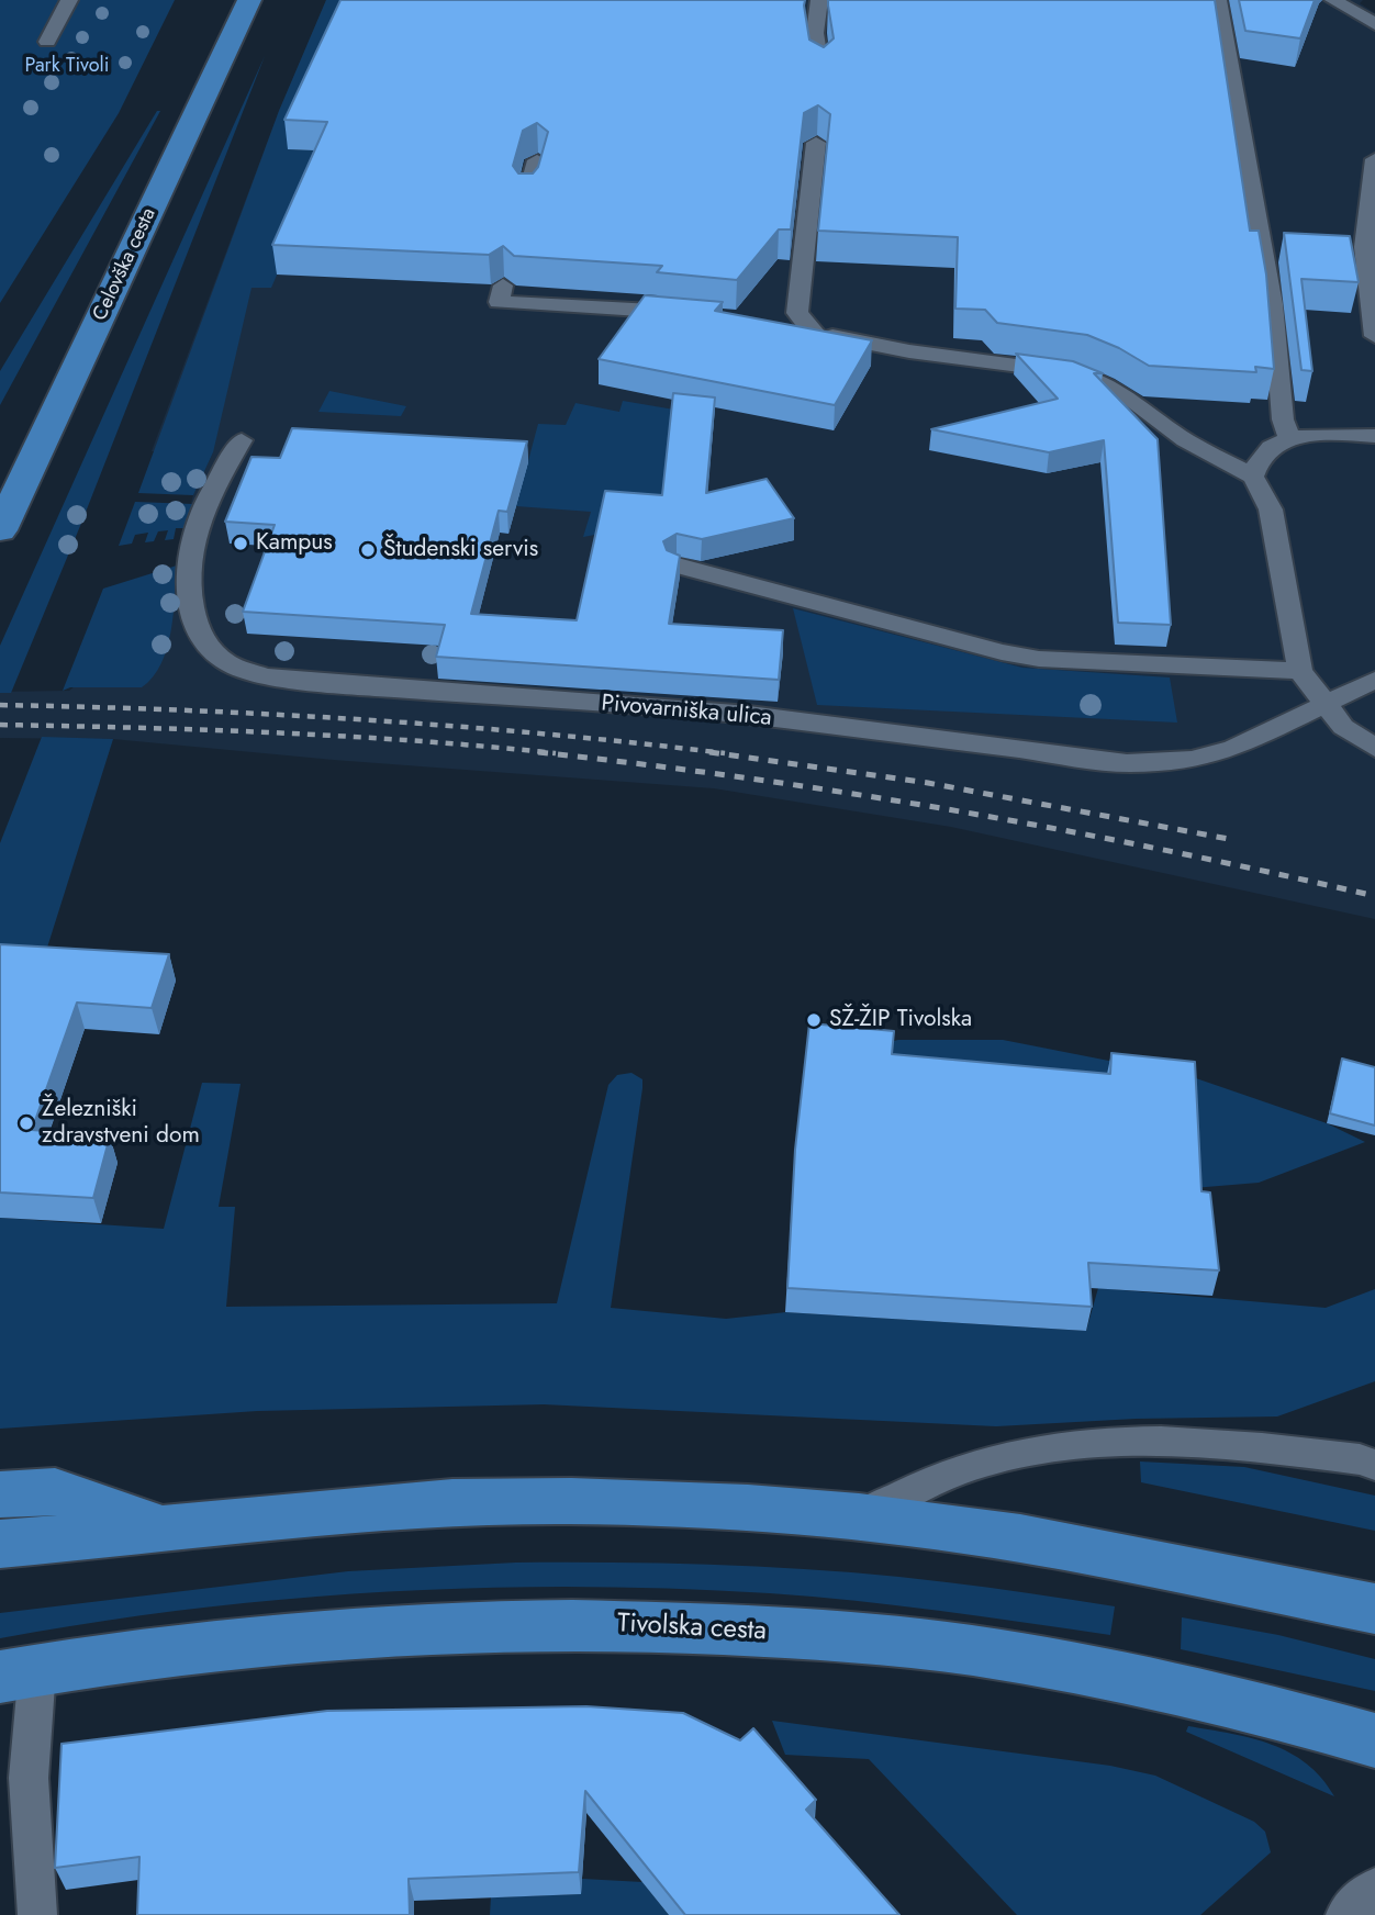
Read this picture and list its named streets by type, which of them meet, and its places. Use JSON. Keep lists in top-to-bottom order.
{
  "streets": {
    "main road": ["Celovška cesta", "Tivolska cesta"],
    "lane": ["Pivovarniška ulica"]
  },
  "parks": ["Park Tivoli"],
  "places": [
    "Kampus",
    "Študenski servis",
    "SŽ-ŽIP Tivolska",
    "Železniški zdravstveni dom"
  ]
}
